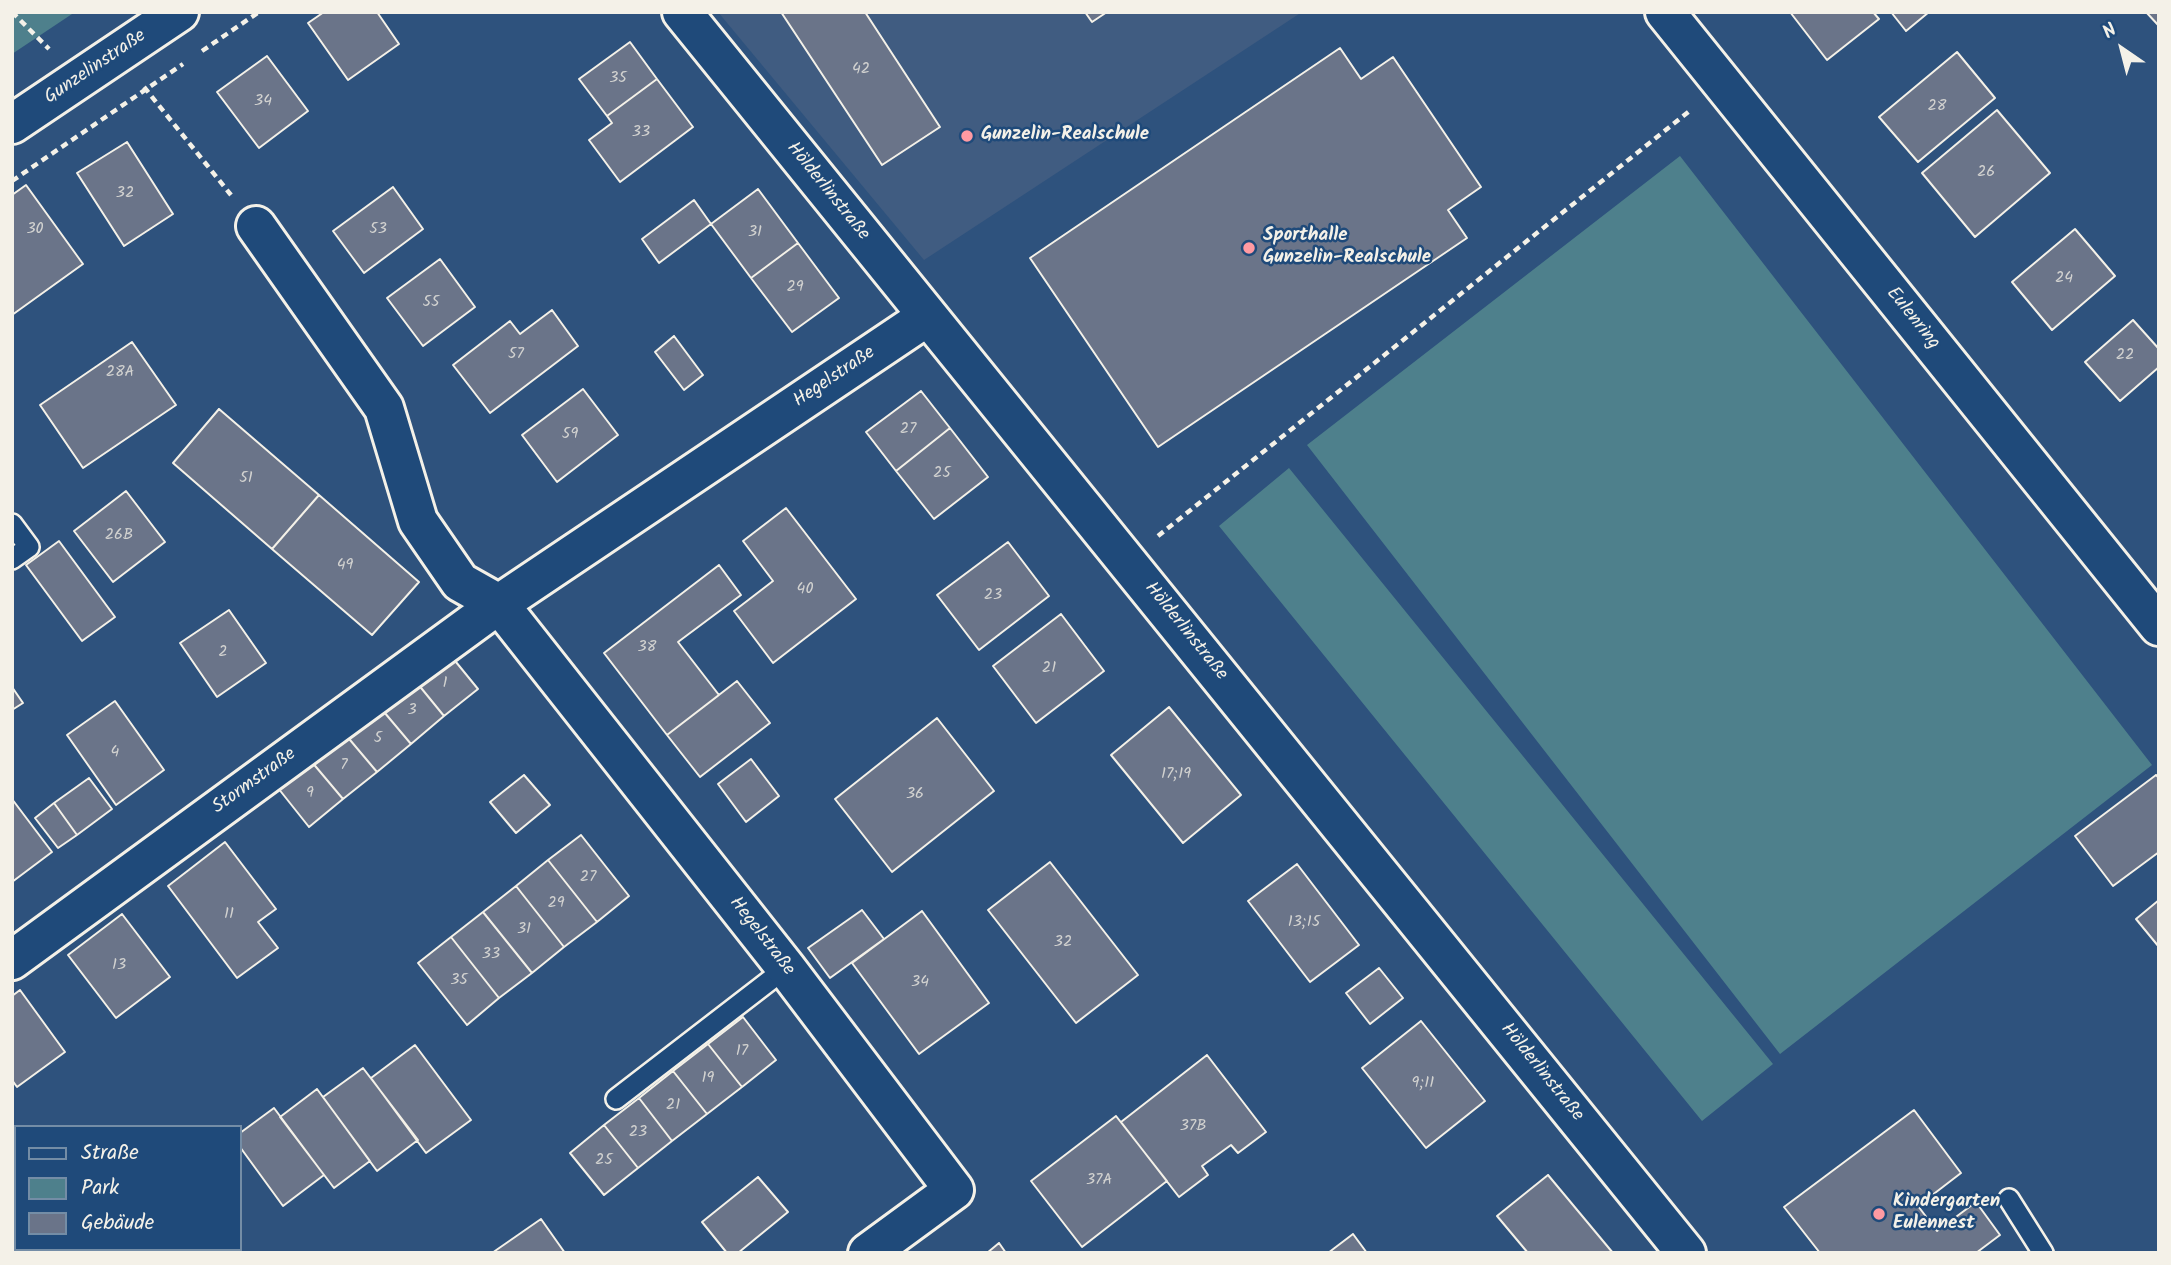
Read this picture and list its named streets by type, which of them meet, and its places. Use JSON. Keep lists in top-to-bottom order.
{
  "streets": {
    "street": [
      "Gunzelinstraße",
      "Hölderlinstraße",
      "Eulenring",
      "Hegelstraße",
      "Stormstraße"
    ]
  },
  "crossings": [
    ["Hölderlinstraße", "Hegelstraße"],
    ["Hegelstraße", "Stormstraße"]
  ],
  "places": ["Gunzelin-Realschule", "Sporthalle Gunzelin-Realschule", "Kindergarten Eulennest"],
  "house_numbers": [
    "42",
    "35",
    "34",
    "28",
    "33",
    "26",
    "32",
    "30",
    "53",
    "31",
    "24",
    "29",
    "55",
    "57",
    "22",
    "28A",
    "27",
    "59",
    "25",
    "51",
    "26B",
    "49",
    "40",
    "23",
    "38",
    "2",
    "21",
    "1",
    "3",
    "5",
    "4",
    "7",
    "17;19",
    "9",
    "36",
    "27",
    "29",
    "11",
    "13;15",
    "31",
    "32",
    "33",
    "13",
    "35",
    "34",
    "17",
    "19",
    "9;11",
    "21",
    "37B",
    "23",
    "25",
    "37A"
  ],
  "legend": ["Straße", "Park", "Gebäude"],
  "north": "top left"
}
